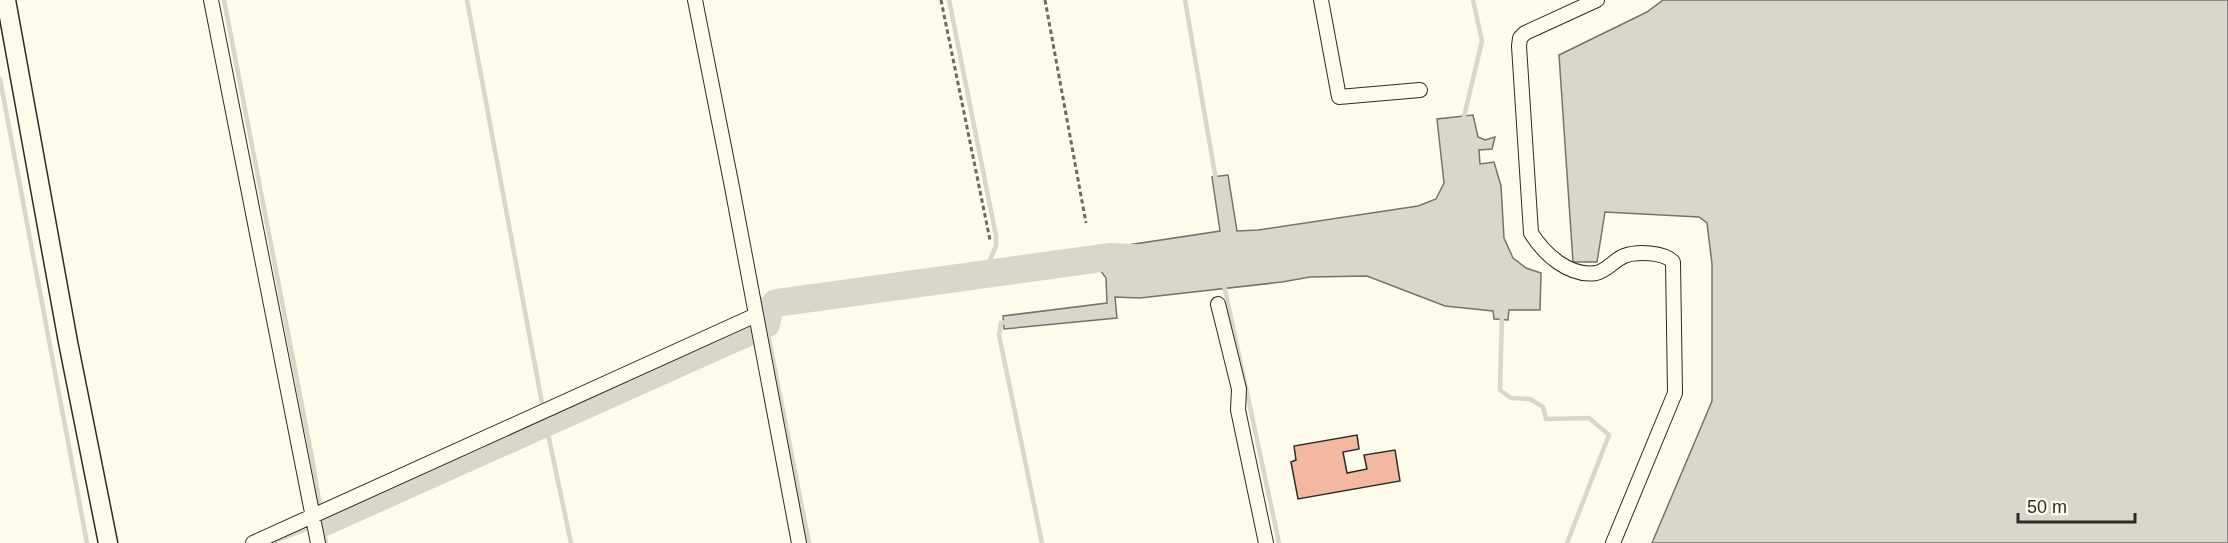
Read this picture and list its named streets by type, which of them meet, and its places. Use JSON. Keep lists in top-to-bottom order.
{
  "scale_bar": "50 m"
}
